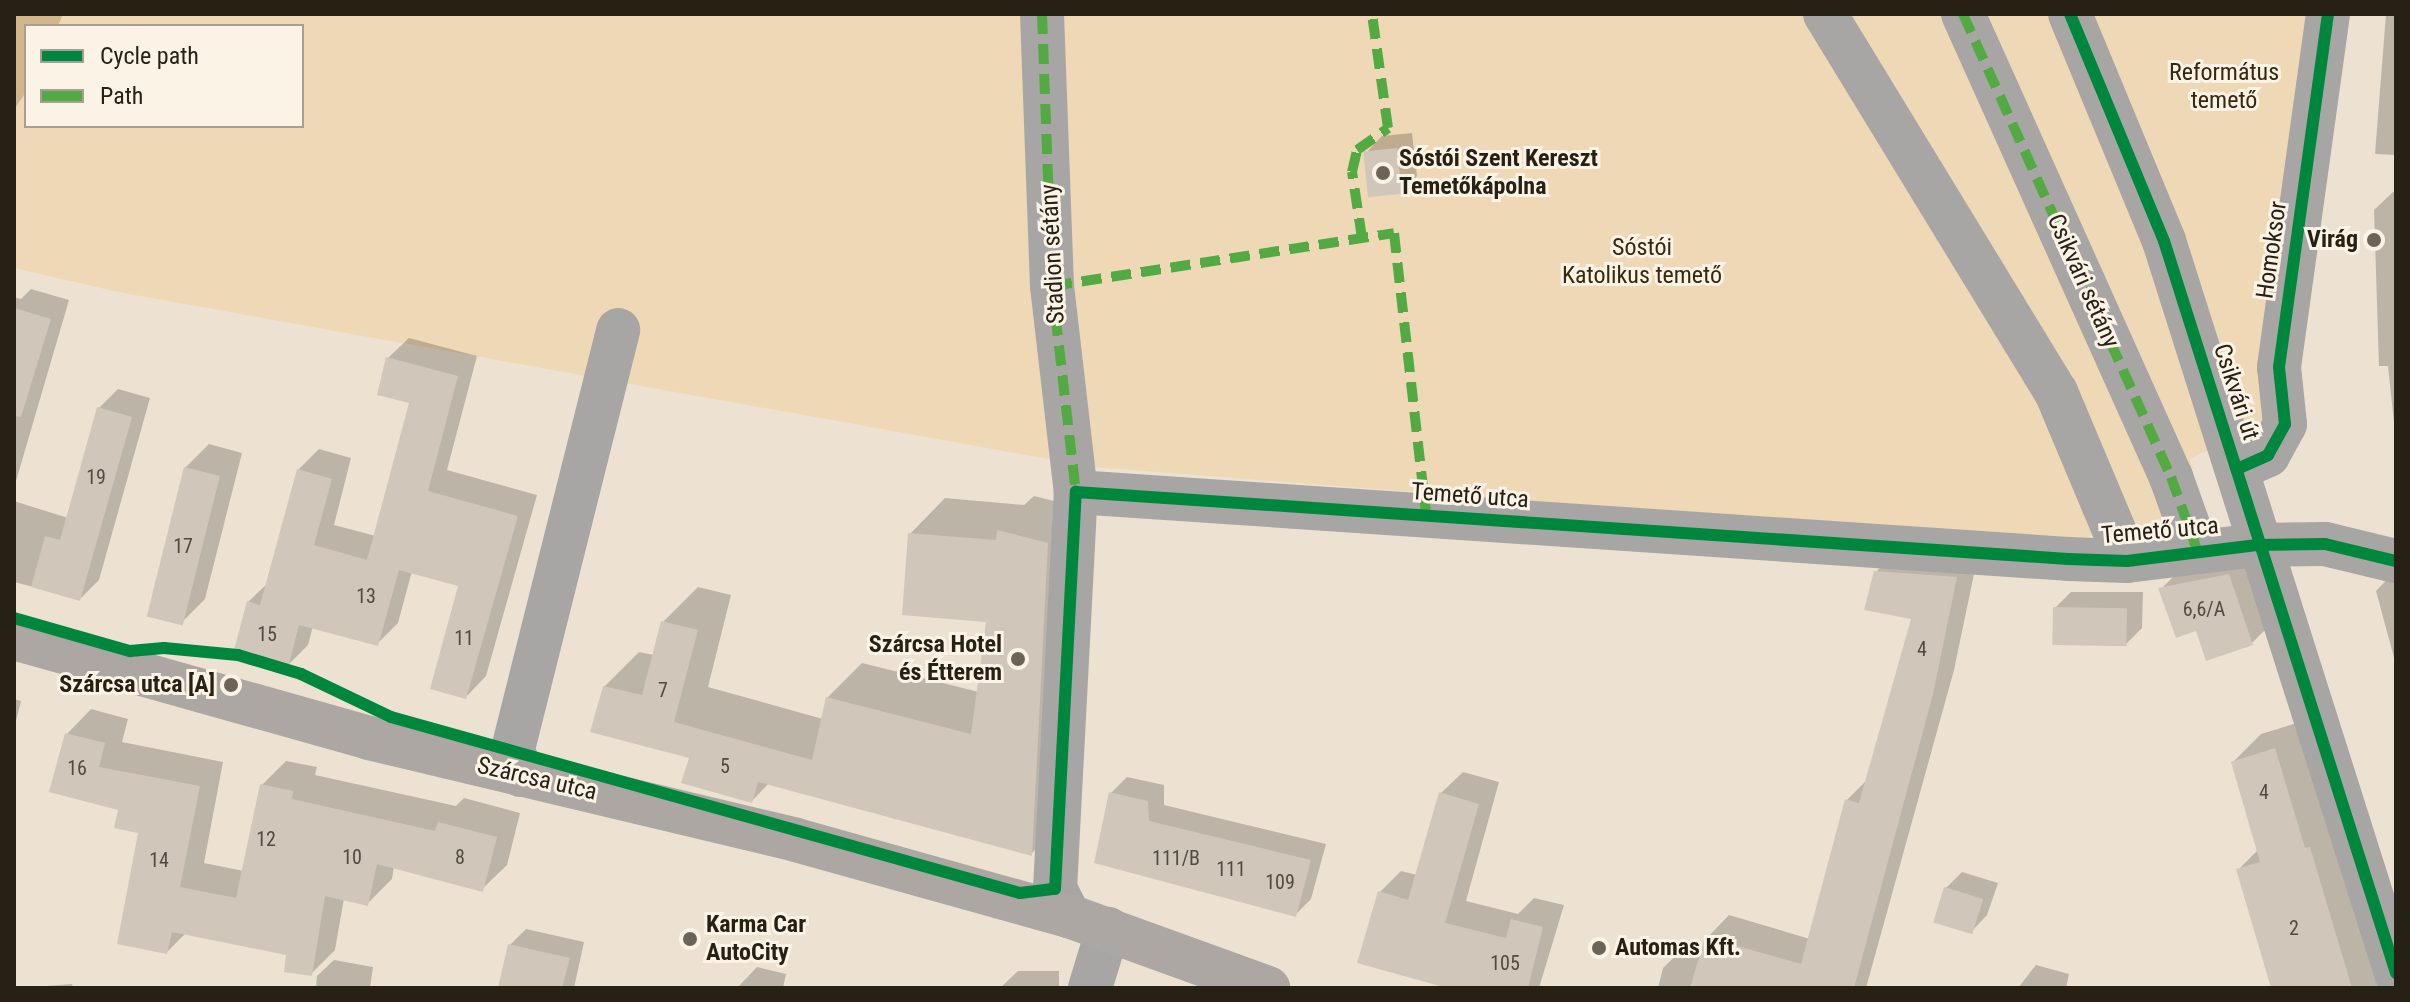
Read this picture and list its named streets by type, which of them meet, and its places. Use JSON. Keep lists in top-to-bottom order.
{
  "streets": {
    "main road": ["Szárcsa utca"],
    "street": [
      "Homoksor",
      "Stadion sétány",
      "Csikvári sétány",
      "Csikvári út",
      "Temető utca"
    ]
  },
  "crossings": [
    ["Homoksor", "Csikvári út"],
    ["Stadion sétány", "Temető utca"],
    ["Csikvári sétány", "Temető utca"],
    ["Csikvári út", "Temető utca"]
  ],
  "parks": ["Református temető", "Sóstói Katolikus temető"],
  "places": [
    "Sóstói Szent Kereszt Temetőkápolna",
    "Virág",
    "Szárcsa Hotel és Étterem",
    "Szárcsa utca [A]",
    "Karma Car AutoCity",
    "Automas Kft."
  ],
  "house_numbers": [
    "19",
    "17",
    "13",
    "6,6/A",
    "15",
    "11",
    "4",
    "7",
    "5",
    "16",
    "4",
    "12",
    "10",
    "8",
    "111/B",
    "14",
    "111",
    "109",
    "2",
    "105"
  ],
  "legend": ["Cycle path", "Path"]
}
